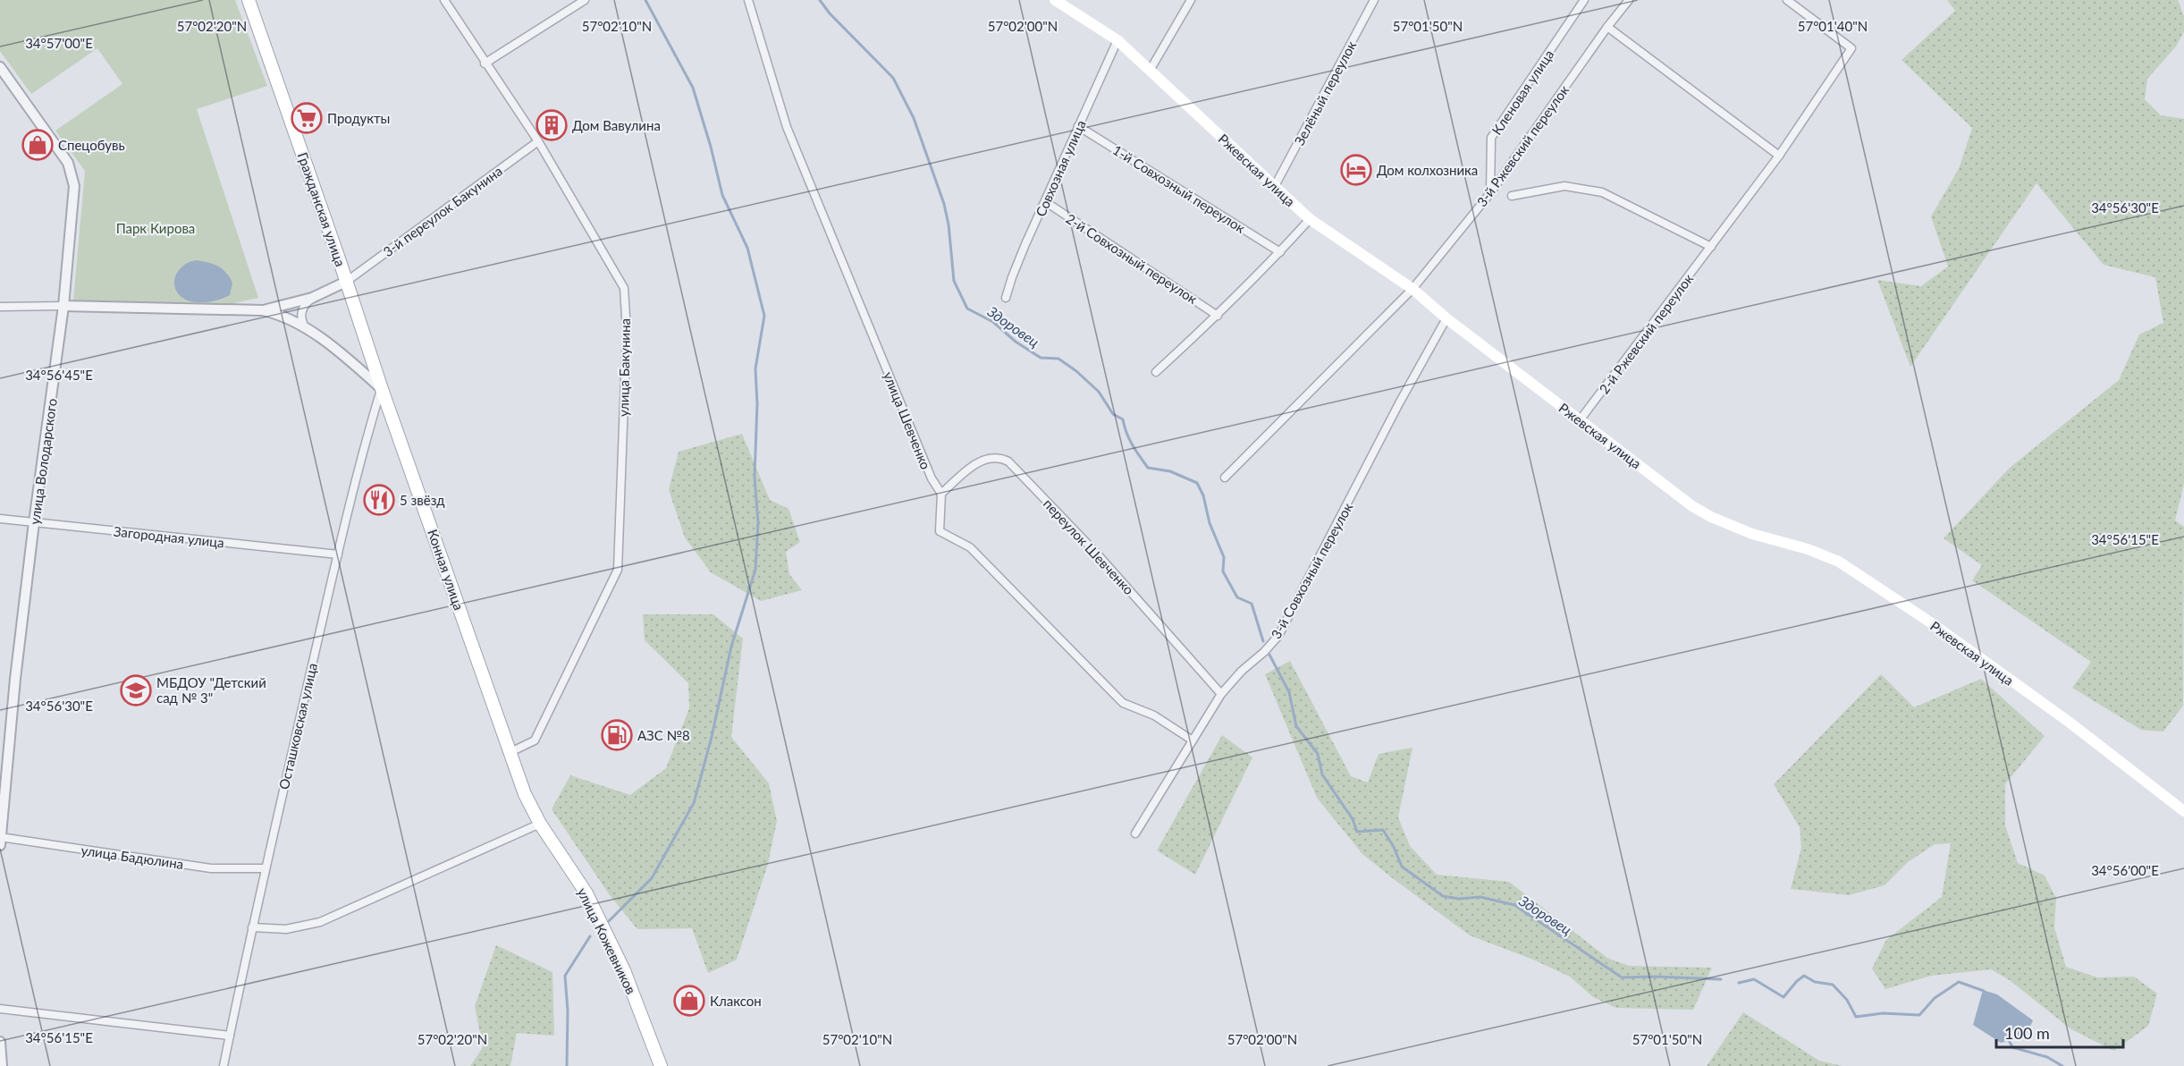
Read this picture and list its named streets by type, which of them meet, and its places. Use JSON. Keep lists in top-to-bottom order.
{
  "streets": {
    "main road": [
      "Ржевская улица",
      "Гражданская улица",
      "Конная улица",
      "улица Кожевников"
    ],
    "street": [
      "Кленовая улица",
      "Зелёный переулок",
      "3-й Ржевский переулок",
      "Совхозная улица",
      "1-й Совхозный переулок",
      "3-й переулок Бакунина",
      "2-й Совхозный переулок",
      "2-й Ржевский переулок",
      "улица Бакунина",
      "улица Шевченко",
      "улица Володарского",
      "Загородная улица",
      "переулок Шевченко",
      "3-й Совхозный переулок",
      "Осташковская улица",
      "улица Бадюлина"
    ]
  },
  "crossings": [
    ["Кленовая улица", "3-й Ржевский переулок"],
    ["Зелёный переулок", "Ржевская улица"],
    ["3-й Ржевский переулок", "Ржевская улица"],
    ["Совхозная улица", "Ржевская улица"],
    ["Совхозная улица", "1-й Совхозный переулок"],
    ["Совхозная улица", "2-й Совхозный переулок"],
    ["Ржевская улица", "2-й Ржевский переулок"],
    ["Ржевская улица", "3-й Совхозный переулок"],
    ["Гражданская улица", "3-й переулок Бакунина"],
    ["Гражданская улица", "Конная улица"],
    ["Гражданская улица", "Осташковская улица"],
    ["3-й переулок Бакунина", "улица Бакунина"],
    ["3-й переулок Бакунина", "Конная улица"],
    ["улица Бакунина", "Конная улица"],
    ["улица Шевченко", "переулок Шевченко"],
    ["улица Володарского", "Загородная улица"],
    ["улица Володарского", "Конная улица"],
    ["улица Володарского", "улица Бадюлина"],
    ["Загородная улица", "Осташковская улица"],
    ["переулок Шевченко", "3-й Совхозный переулок"],
    ["Конная улица", "Осташковская улица"],
    ["Конная улица", "улица Кожевников"],
    ["Осташковская улица", "улица Бадюлина"]
  ],
  "water": ["Здоровец"],
  "parks": ["Парк Кирова"],
  "places": {
    "supermarket": ["Продукты"],
    "building": ["Дом Вавулина"],
    "shop": ["Спецобувь", "Клаксон"],
    "hotel": ["Дом колхозника"],
    "restaurant": ["5 звёзд"],
    "school or university": ["МБДОУ \"Детский сад № 3\""],
    "fuel station": ["АЗС №8"]
  },
  "scale_bar": "100 m",
  "coordinates": [
    "57°02'20\"N",
    "57°02'10\"N",
    "57°02'00\"N",
    "57°01'50\"N",
    "57°01'40\"N",
    "34°57'00\"E",
    "34°56'30\"E",
    "34°56'45\"E",
    "34°56'15\"E",
    "34°56'00\"E"
  ]
}
